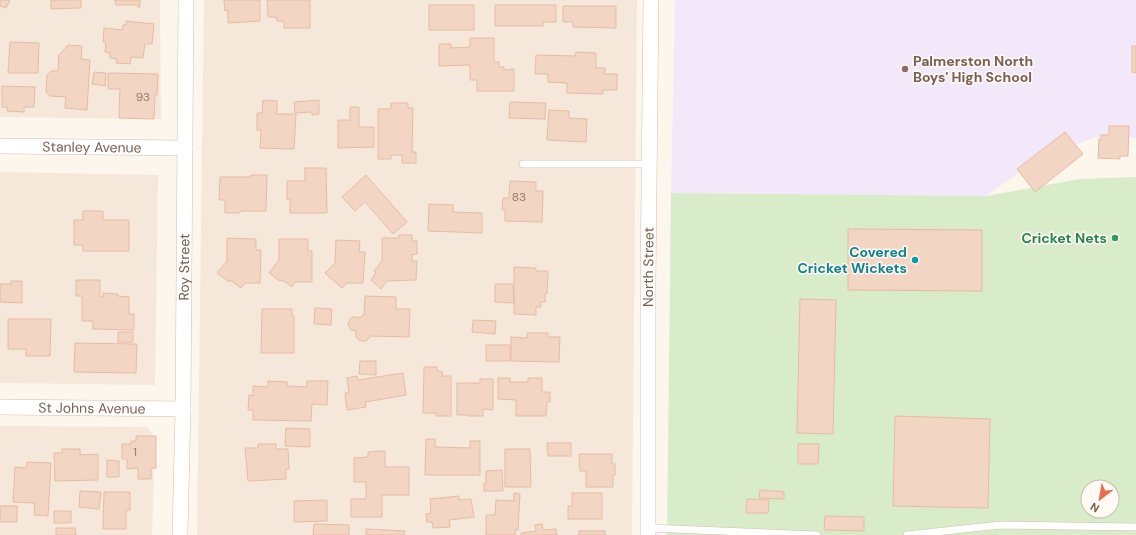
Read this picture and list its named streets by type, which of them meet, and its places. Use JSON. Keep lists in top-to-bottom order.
{
  "streets": {
    "street": [
      "Stanley Avenue",
      "North Street",
      "Roy Street",
      "St Johns Avenue"
    ]
  },
  "crossings": [
    ["Stanley Avenue", "Roy Street"],
    ["Roy Street", "St Johns Avenue"]
  ],
  "places": ["Palmerston North Boys' High School", "Cricket Nets", "Covered Cricket Wickets"],
  "house_numbers": ["93", "83", "1"],
  "north": "bottom left"
}
